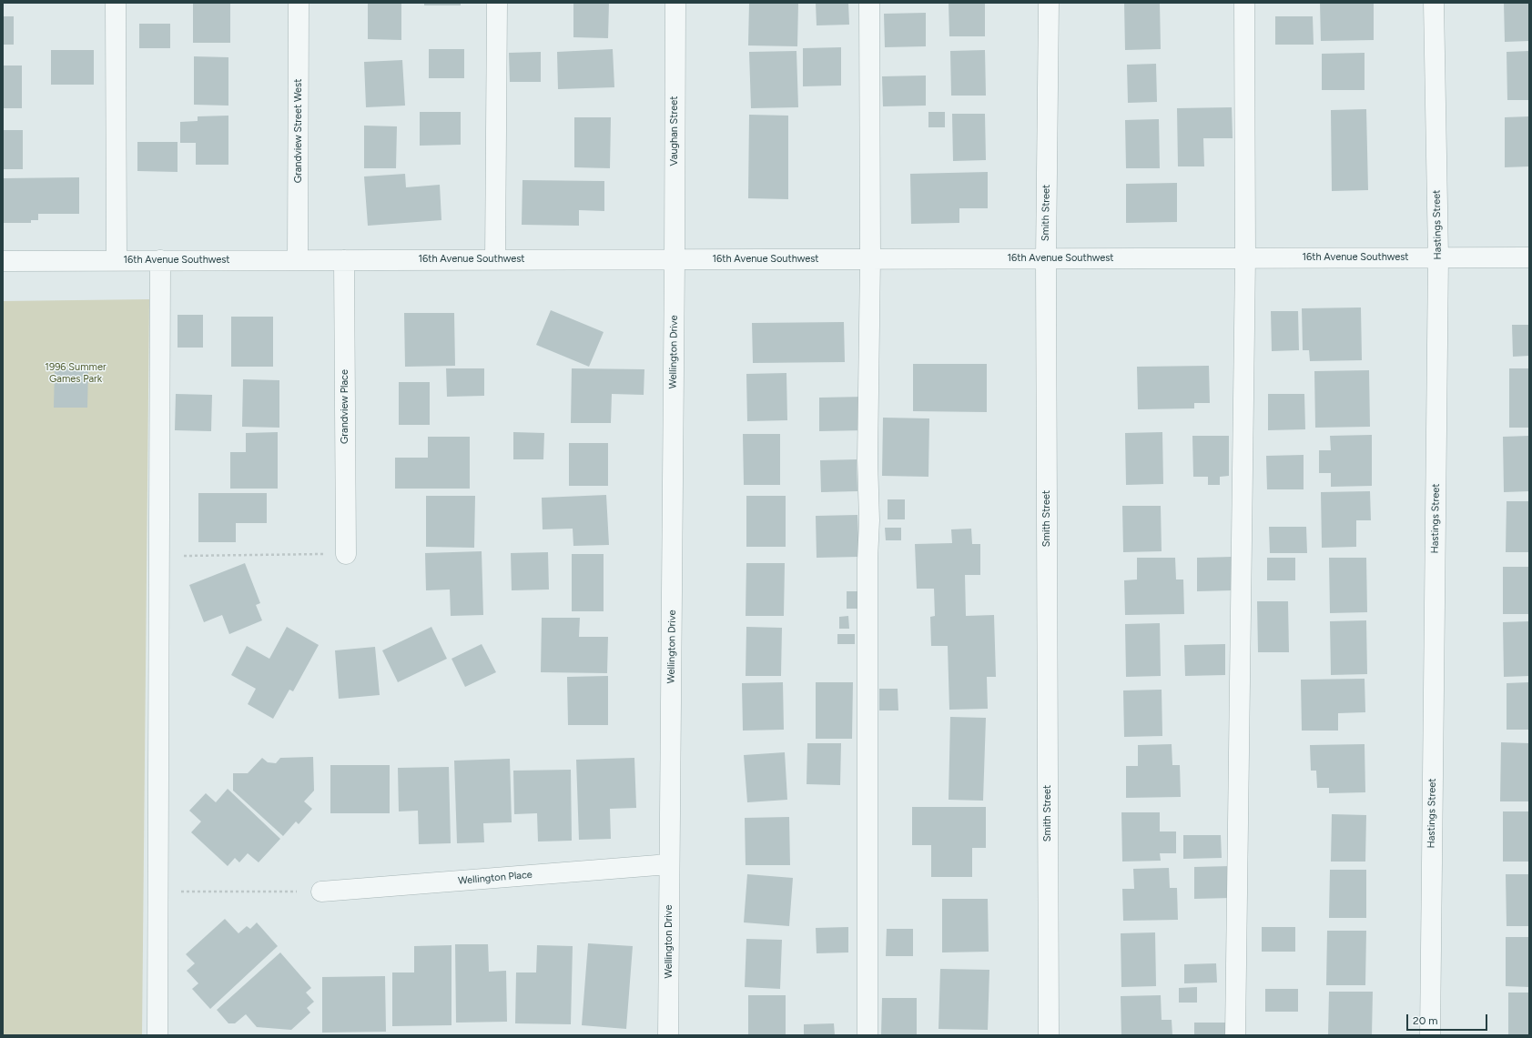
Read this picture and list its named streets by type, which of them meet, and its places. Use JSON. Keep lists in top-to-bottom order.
{
  "streets": {
    "street": [
      "Grandview Street West",
      "Vaughan Street",
      "Smith Street",
      "Hastings Street",
      "16th Avenue Southwest",
      "Wellington Drive",
      "Grandview Place",
      "Wellington Place"
    ]
  },
  "crossings": [
    ["Grandview Street West", "16th Avenue Southwest"],
    ["Vaughan Street", "16th Avenue Southwest"],
    ["Vaughan Street", "Wellington Drive"],
    ["Smith Street", "16th Avenue Southwest"],
    ["Hastings Street", "16th Avenue Southwest"],
    ["16th Avenue Southwest", "Wellington Drive"],
    ["16th Avenue Southwest", "Grandview Place"],
    ["Wellington Drive", "Wellington Place"]
  ],
  "parks": ["1996 Summer Games Park"],
  "scale_bar": "20 m"
}
